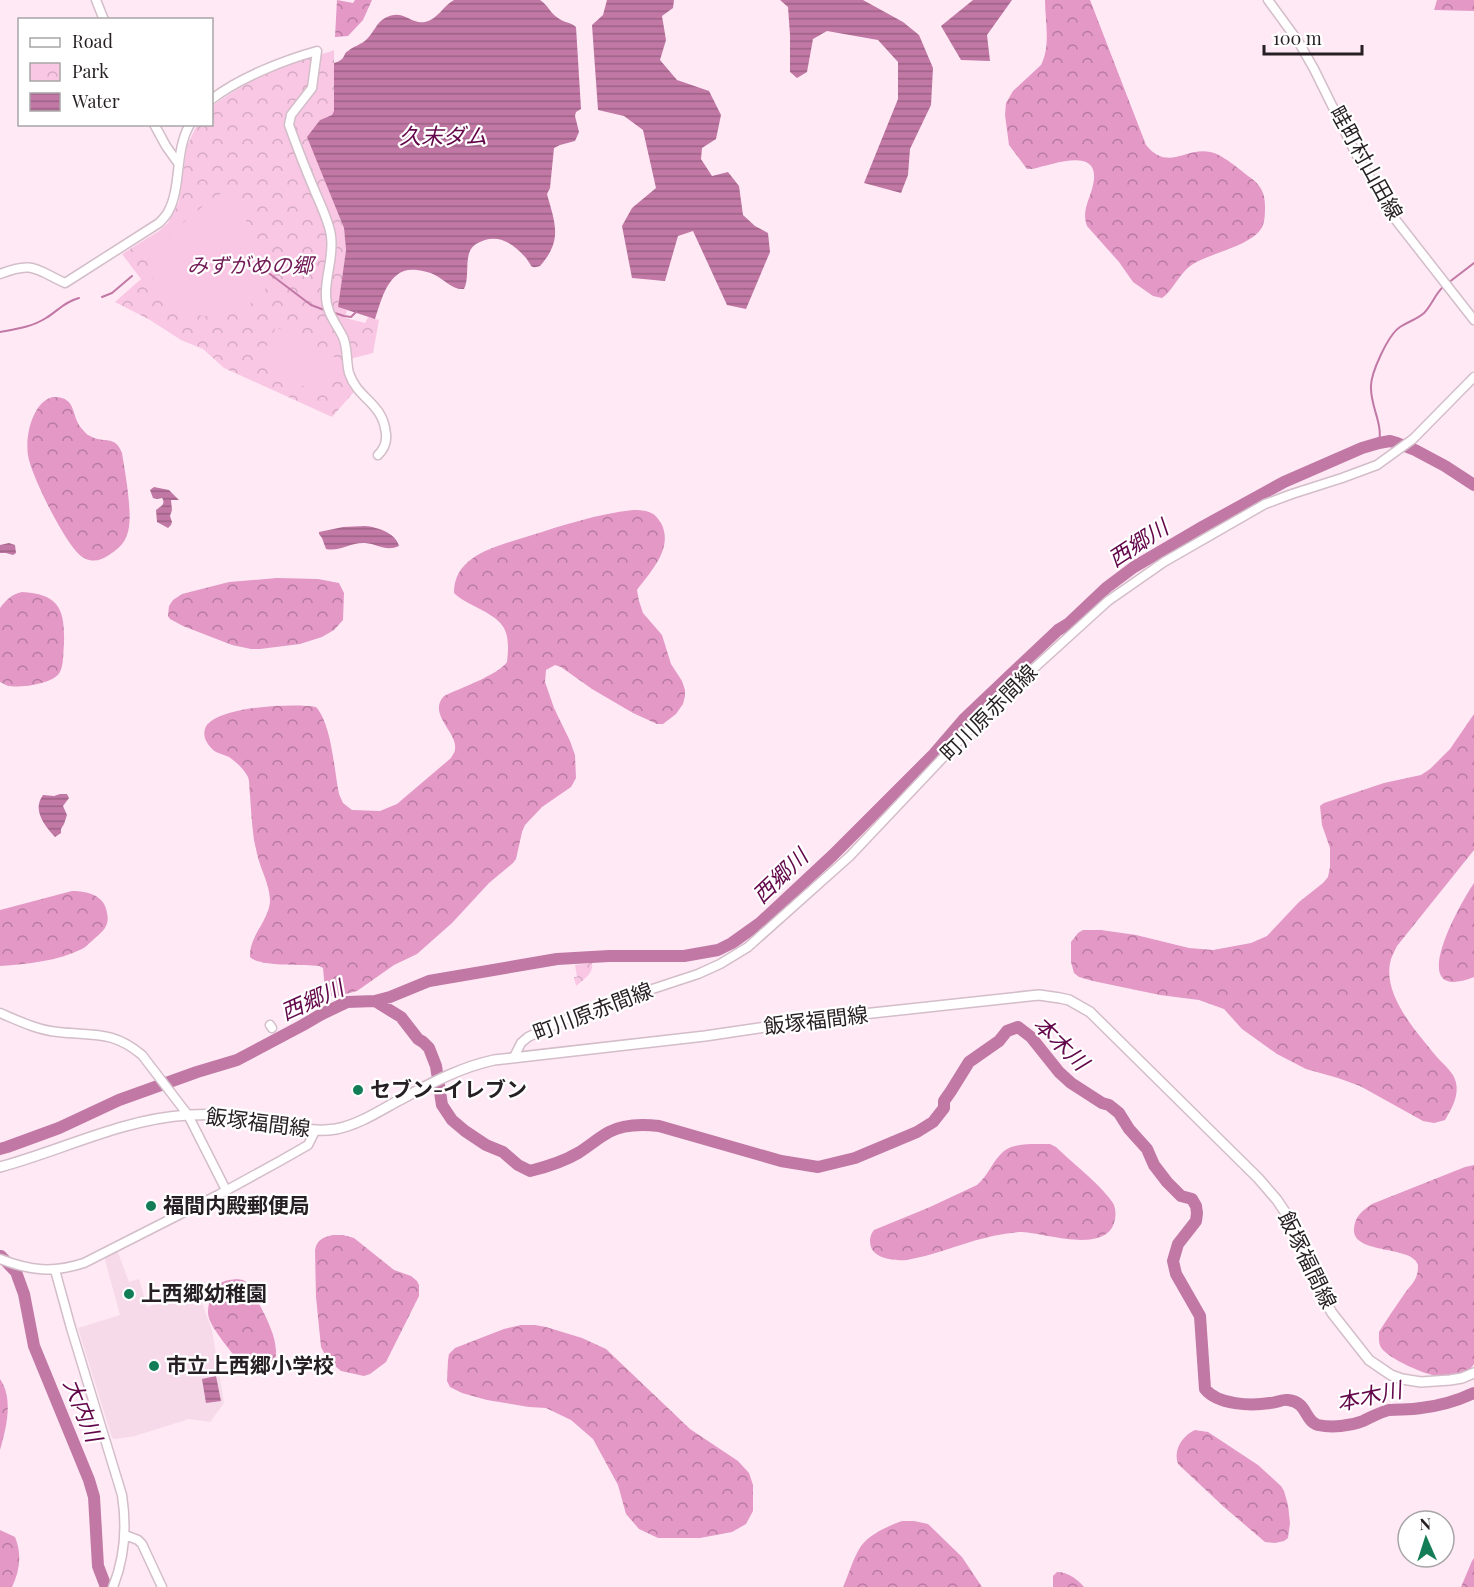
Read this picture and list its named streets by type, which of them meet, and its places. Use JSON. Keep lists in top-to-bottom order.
{
  "streets": {
    "main road": ["畦町村山田線", "町川原赤間線", "飯塚福間線"]
  },
  "crossings": [
    ["町川原赤間線", "飯塚福間線"]
  ],
  "water": [
    "久末ダム",
    "西郷川",
    "本木川",
    "大内川"
  ],
  "parks": ["みずがめの郷"],
  "places": [
    "セブン-イレブン",
    "福間内殿郵便局",
    "上西郷幼稚園",
    "市立上西郷小学校"
  ],
  "legend": ["Road", "Park", "Water"],
  "scale_bar": "100 m",
  "north": "top"
}
